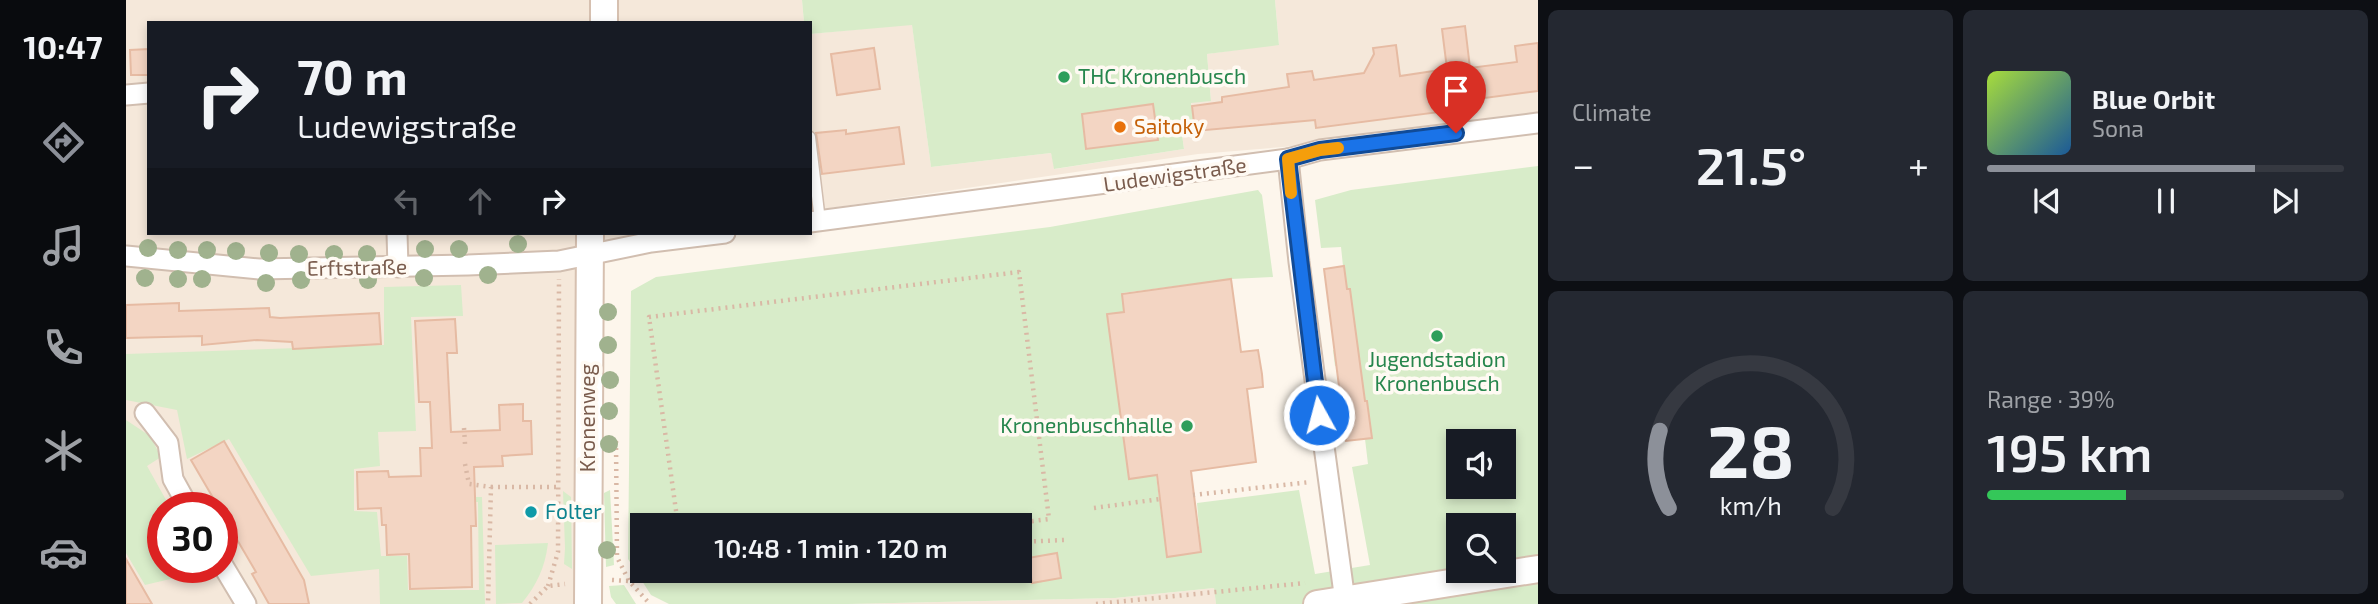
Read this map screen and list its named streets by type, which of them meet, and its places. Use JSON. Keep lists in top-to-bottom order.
{
  "streets": {
    "street": ["Ludewigstraße", "Erftstraße", "Kronenweg"]
  },
  "crossings": [
    ["Erftstraße", "Kronenweg"]
  ],
  "places": [
    "THC Kronenbusch",
    "Saitoky",
    "Jugendstadion Kronenbusch",
    "Kronenbuschhalle",
    "Folter"
  ],
  "page": {
    "tabs": "10:47",
    "tile": [
      "Climate",
      ["Range · 39%", "195 km"]
    ],
    "turn": ["70 m", "Ludewigstraße"],
    "song": ["Blue Orbit", "Sona"],
    "heat": ["−", "21.5°", "+"],
    "limit": "30",
    "trip": "10:48 · 1 min · 120 m",
    "gauge": ["28", "km/h"]
  }
}
